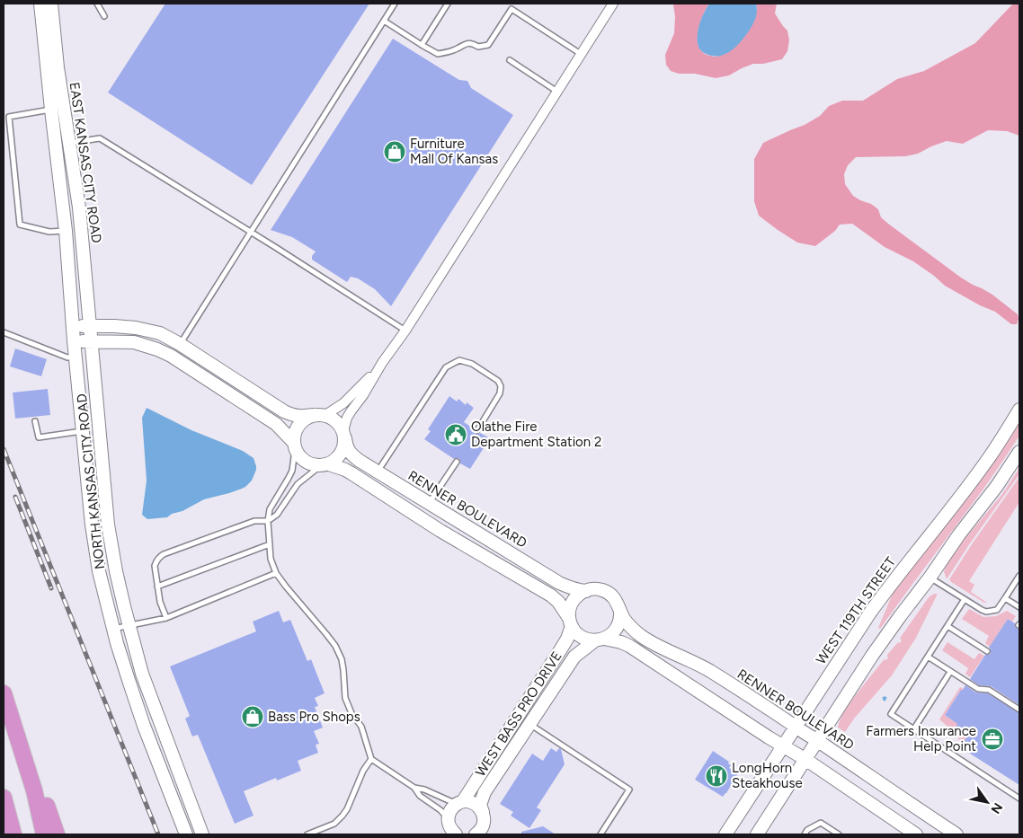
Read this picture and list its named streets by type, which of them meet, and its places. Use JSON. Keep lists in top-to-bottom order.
{
  "streets": {
    "main road": [
      "EAST KANSAS CITY ROAD",
      "NORTH KANSAS CITY ROAD",
      "RENNER BOULEVARD",
      "WEST 119TH STREET",
      "WEST BASS PRO DRIVE"
    ]
  },
  "crossings": [
    ["EAST KANSAS CITY ROAD", "NORTH KANSAS CITY ROAD"],
    ["RENNER BOULEVARD", "WEST 119TH STREET"],
    ["RENNER BOULEVARD", "WEST BASS PRO DRIVE"]
  ],
  "places": {
    "shop": ["Furniture Mall Of Kansas", "Bass Pro Shops"],
    "public building": ["Olathe Fire Department Station 2"],
    "office": ["Farmers Insurance Help Point"],
    "restaurant": ["LongHorn Steakhouse"]
  },
  "north": "bottom right"
}
